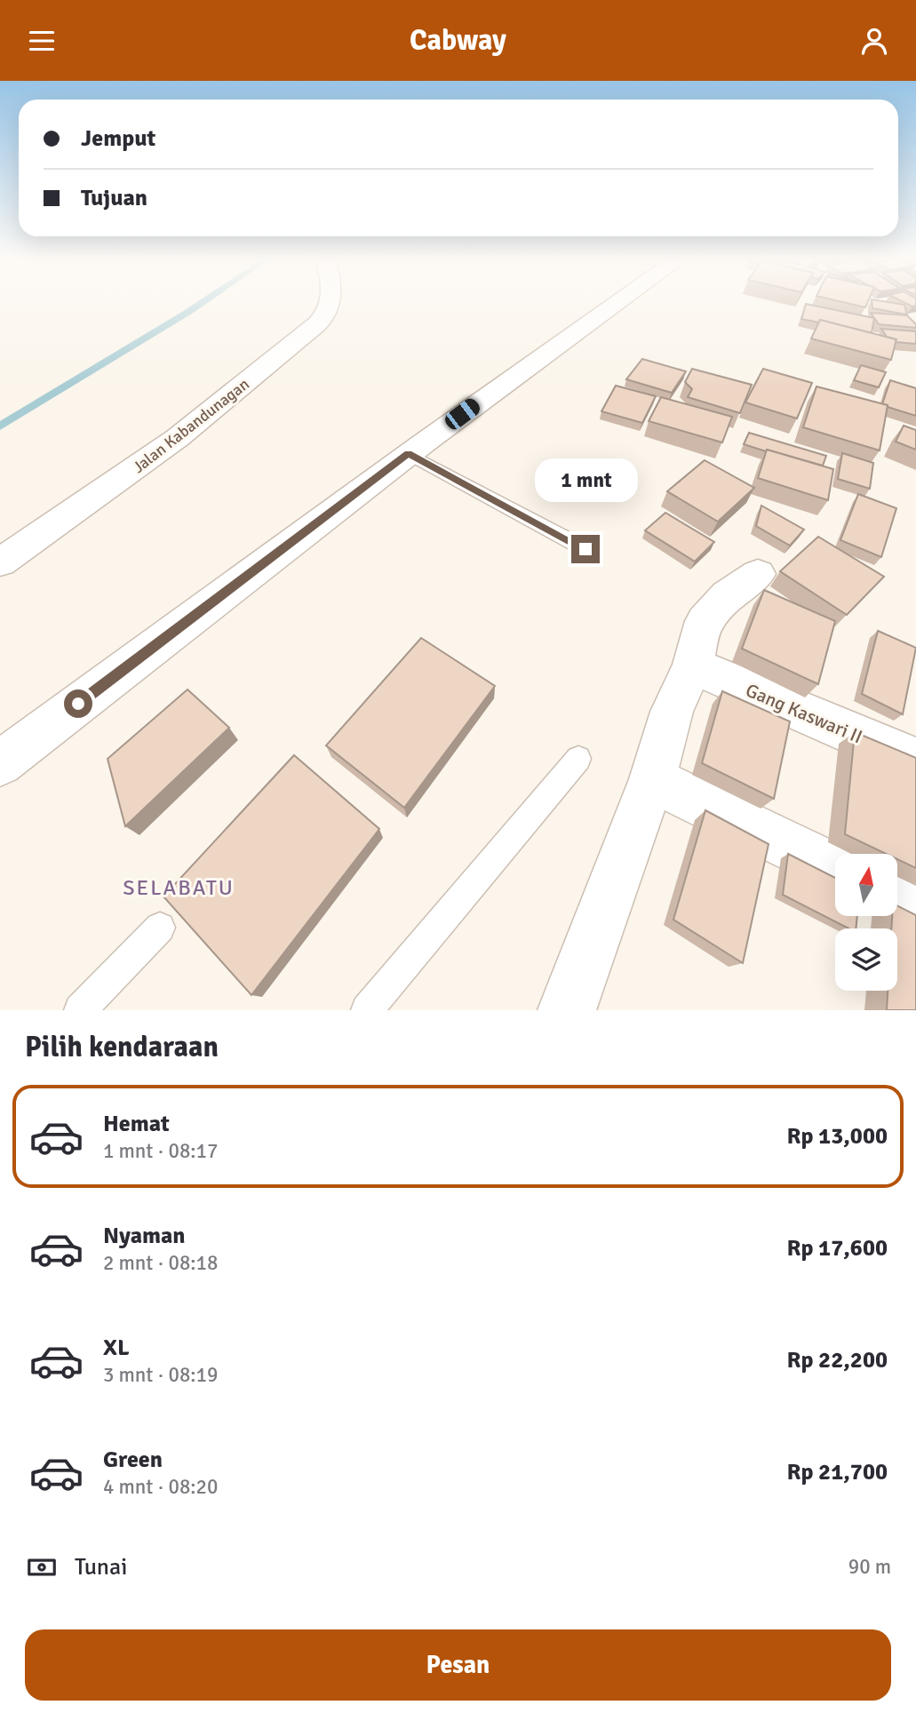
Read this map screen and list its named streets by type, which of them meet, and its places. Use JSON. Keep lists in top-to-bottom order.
{
  "streets": {
    "street": ["Jalan Kabandunagan", "Gang Kaswari II"]
  },
  "districts": ["SELABATU"],
  "north": "top",
  "page": {
    "header": "Cabway",
    "banner": ["Jemput", "Tujuan"],
    "bubble": "1 mnt",
    "heading": "Pilih kendaraan",
    "list": [
      {
        "name": "Hemat",
        "note": "1 mnt · 08:17",
        "value": "Rp 13,000"
      },
      {
        "name": "Nyaman",
        "note": "2 mnt · 08:18",
        "value": "Rp 17,600"
      },
      {
        "name": "XL",
        "note": "3 mnt · 08:19",
        "value": "Rp 22,200"
      },
      {
        "name": "Green",
        "note": "4 mnt · 08:20",
        "value": "Rp 21,700"
      }
    ],
    "pay": ["Tunai", "90 m"],
    "buttons": "Pesan"
  }
}
